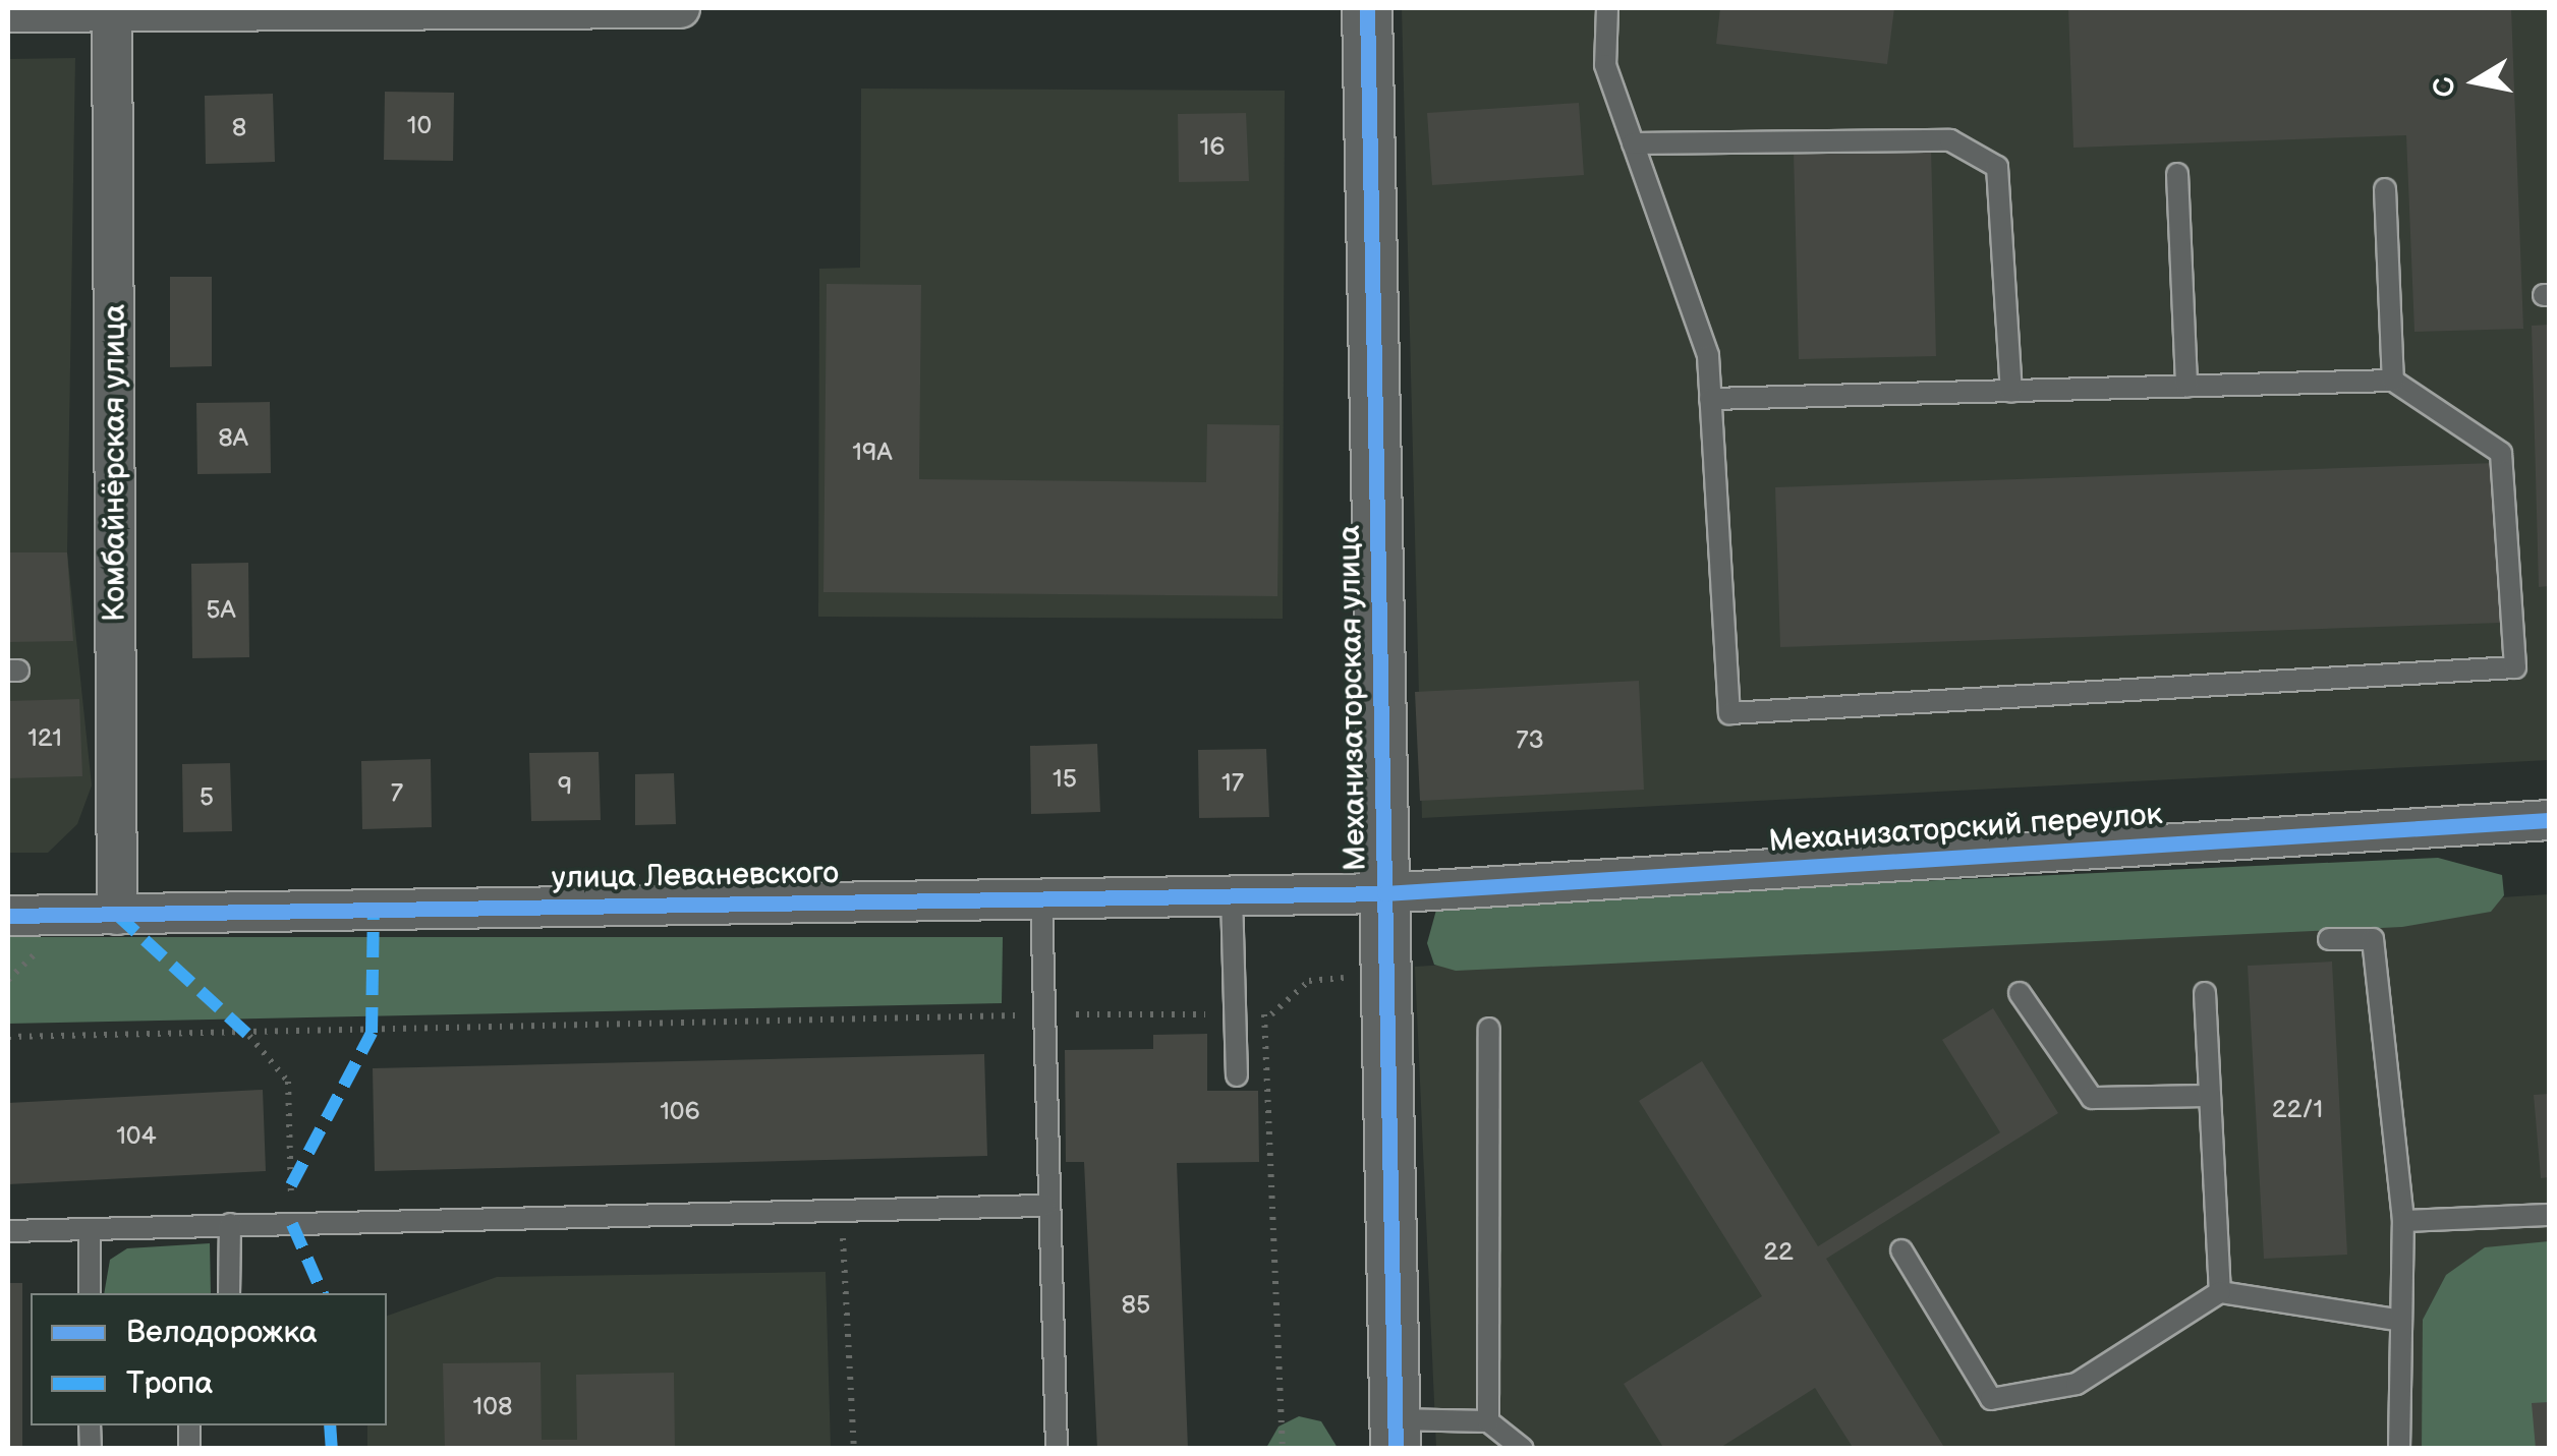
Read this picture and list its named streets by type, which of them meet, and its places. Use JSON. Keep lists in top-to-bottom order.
{
  "streets": {
    "street": [
      "Комбайнёрская улица",
      "Механизаторская улица",
      "Механизаторский переулок",
      "улица Леваневского"
    ]
  },
  "crossings": [
    ["Комбайнёрская улица", "улица Леваневского"],
    ["Механизаторская улица", "Механизаторский переулок"],
    ["Механизаторская улица", "улица Леваневского"],
    ["Механизаторский переулок", "улица Леваневского"]
  ],
  "house_numbers": [
    "10",
    "8",
    "16",
    "8А",
    "19А",
    "5А",
    "121",
    "73",
    "15",
    "17",
    "9",
    "7",
    "5",
    "22/1",
    "106",
    "104",
    "22",
    "85",
    "108"
  ],
  "legend": ["Велодорожка", "Тропа"],
  "north": "left"
}
